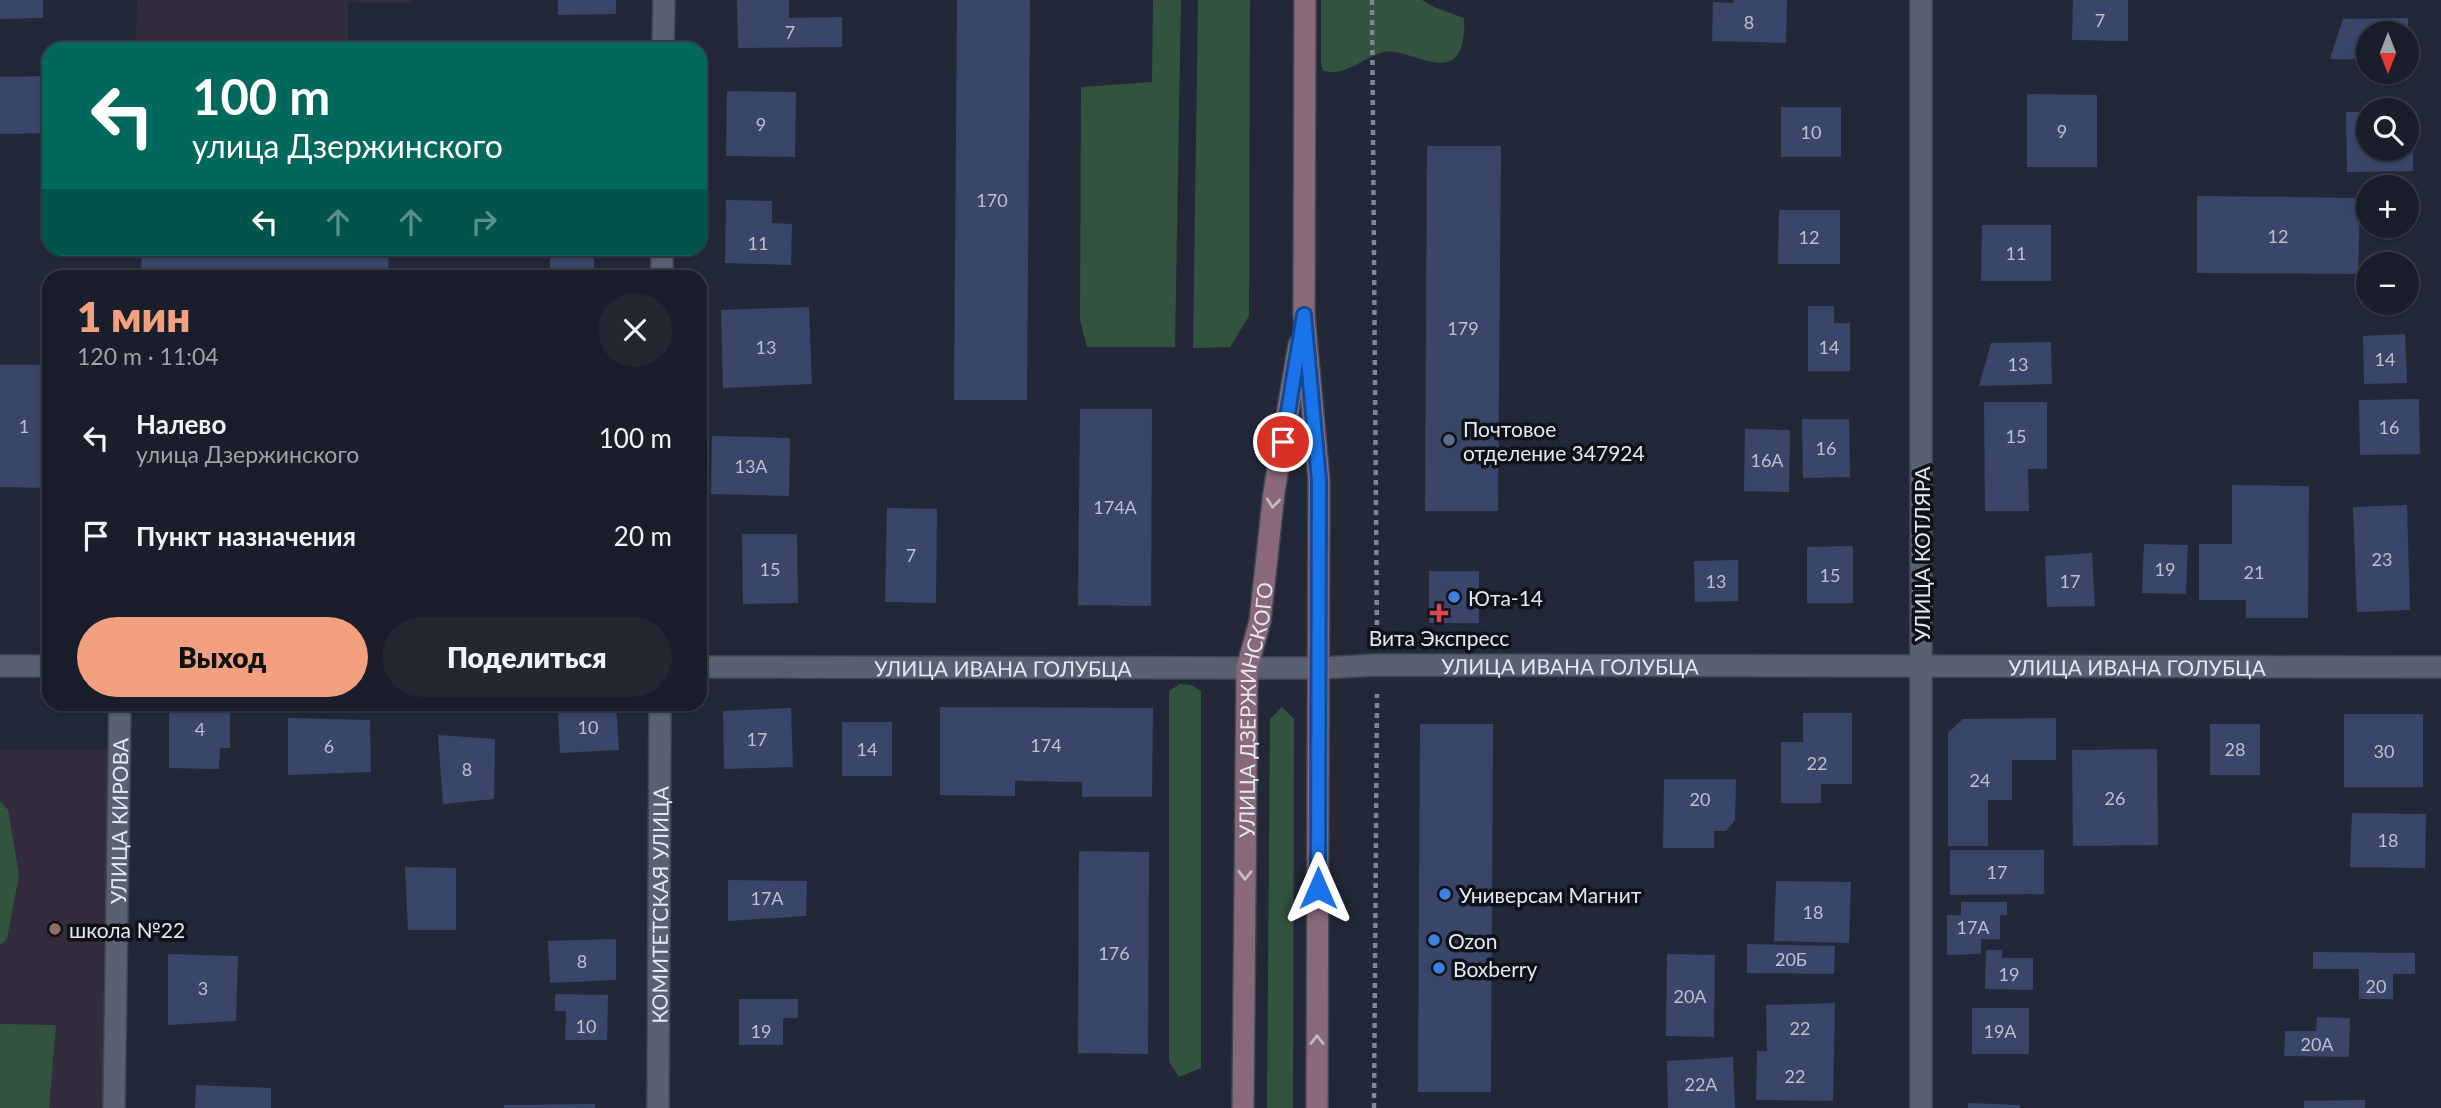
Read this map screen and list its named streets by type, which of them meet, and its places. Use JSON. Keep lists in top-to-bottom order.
{
  "streets": {
    "main road": ["УЛИЦА ДЗЕРЖИНСКОГО"],
    "street": [
      "УЛИЦА КОТЛЯРА",
      "УЛИЦА ИВАНА ГОЛУБЦА",
      "УЛИЦА КИРОВА",
      "КОМИТЕТСКАЯ УЛИЦА"
    ]
  },
  "crossings": [
    ["УЛИЦА КОТЛЯРА", "УЛИЦА ИВАНА ГОЛУБЦА"],
    ["УЛИЦА ИВАНА ГОЛУБЦА", "УЛИЦА ДЗЕРЖИНСКОГО"]
  ],
  "places": {
    "other": [
      "Почтовое отделение 347924",
      "Юта-14",
      "Универсам Магнит",
      "школа №22",
      "Ozon",
      "Boxberry"
    ],
    "health": ["Вита Экспресс"]
  },
  "house_numbers": [
    "7",
    "8",
    "7",
    "9",
    "9",
    "10",
    "170",
    "12",
    "12",
    "11",
    "11",
    "179",
    "13",
    "14",
    "14",
    "13",
    "1",
    "16",
    "15",
    "16",
    "16А",
    "13А",
    "174А",
    "7",
    "23",
    "15",
    "19",
    "21",
    "15",
    "13",
    "17",
    "10",
    "4",
    "17",
    "174",
    "6",
    "14",
    "28",
    "30",
    "22",
    "8",
    "24",
    "26",
    "20",
    "18",
    "17",
    "17А",
    "18",
    "17А",
    "176",
    "20Б",
    "8",
    "19",
    "20",
    "3",
    "20А",
    "10",
    "22",
    "19",
    "19А",
    "20А",
    "22",
    "22А"
  ],
  "north": "bottom",
  "page": {
    "map_buttons": ["+", "−"],
    "turn": ["100 m", "улица Дзержинского"],
    "heading": ["1 мин", "120 m · 11:04"],
    "list": [
      {
        "name": "Налево",
        "note": "улица Дзержинского",
        "value": "100 m"
      },
      {
        "name": "Пункт назначения",
        "value": "20 m"
      }
    ],
    "buttons": ["Выход", "Поделиться"]
  }
}
